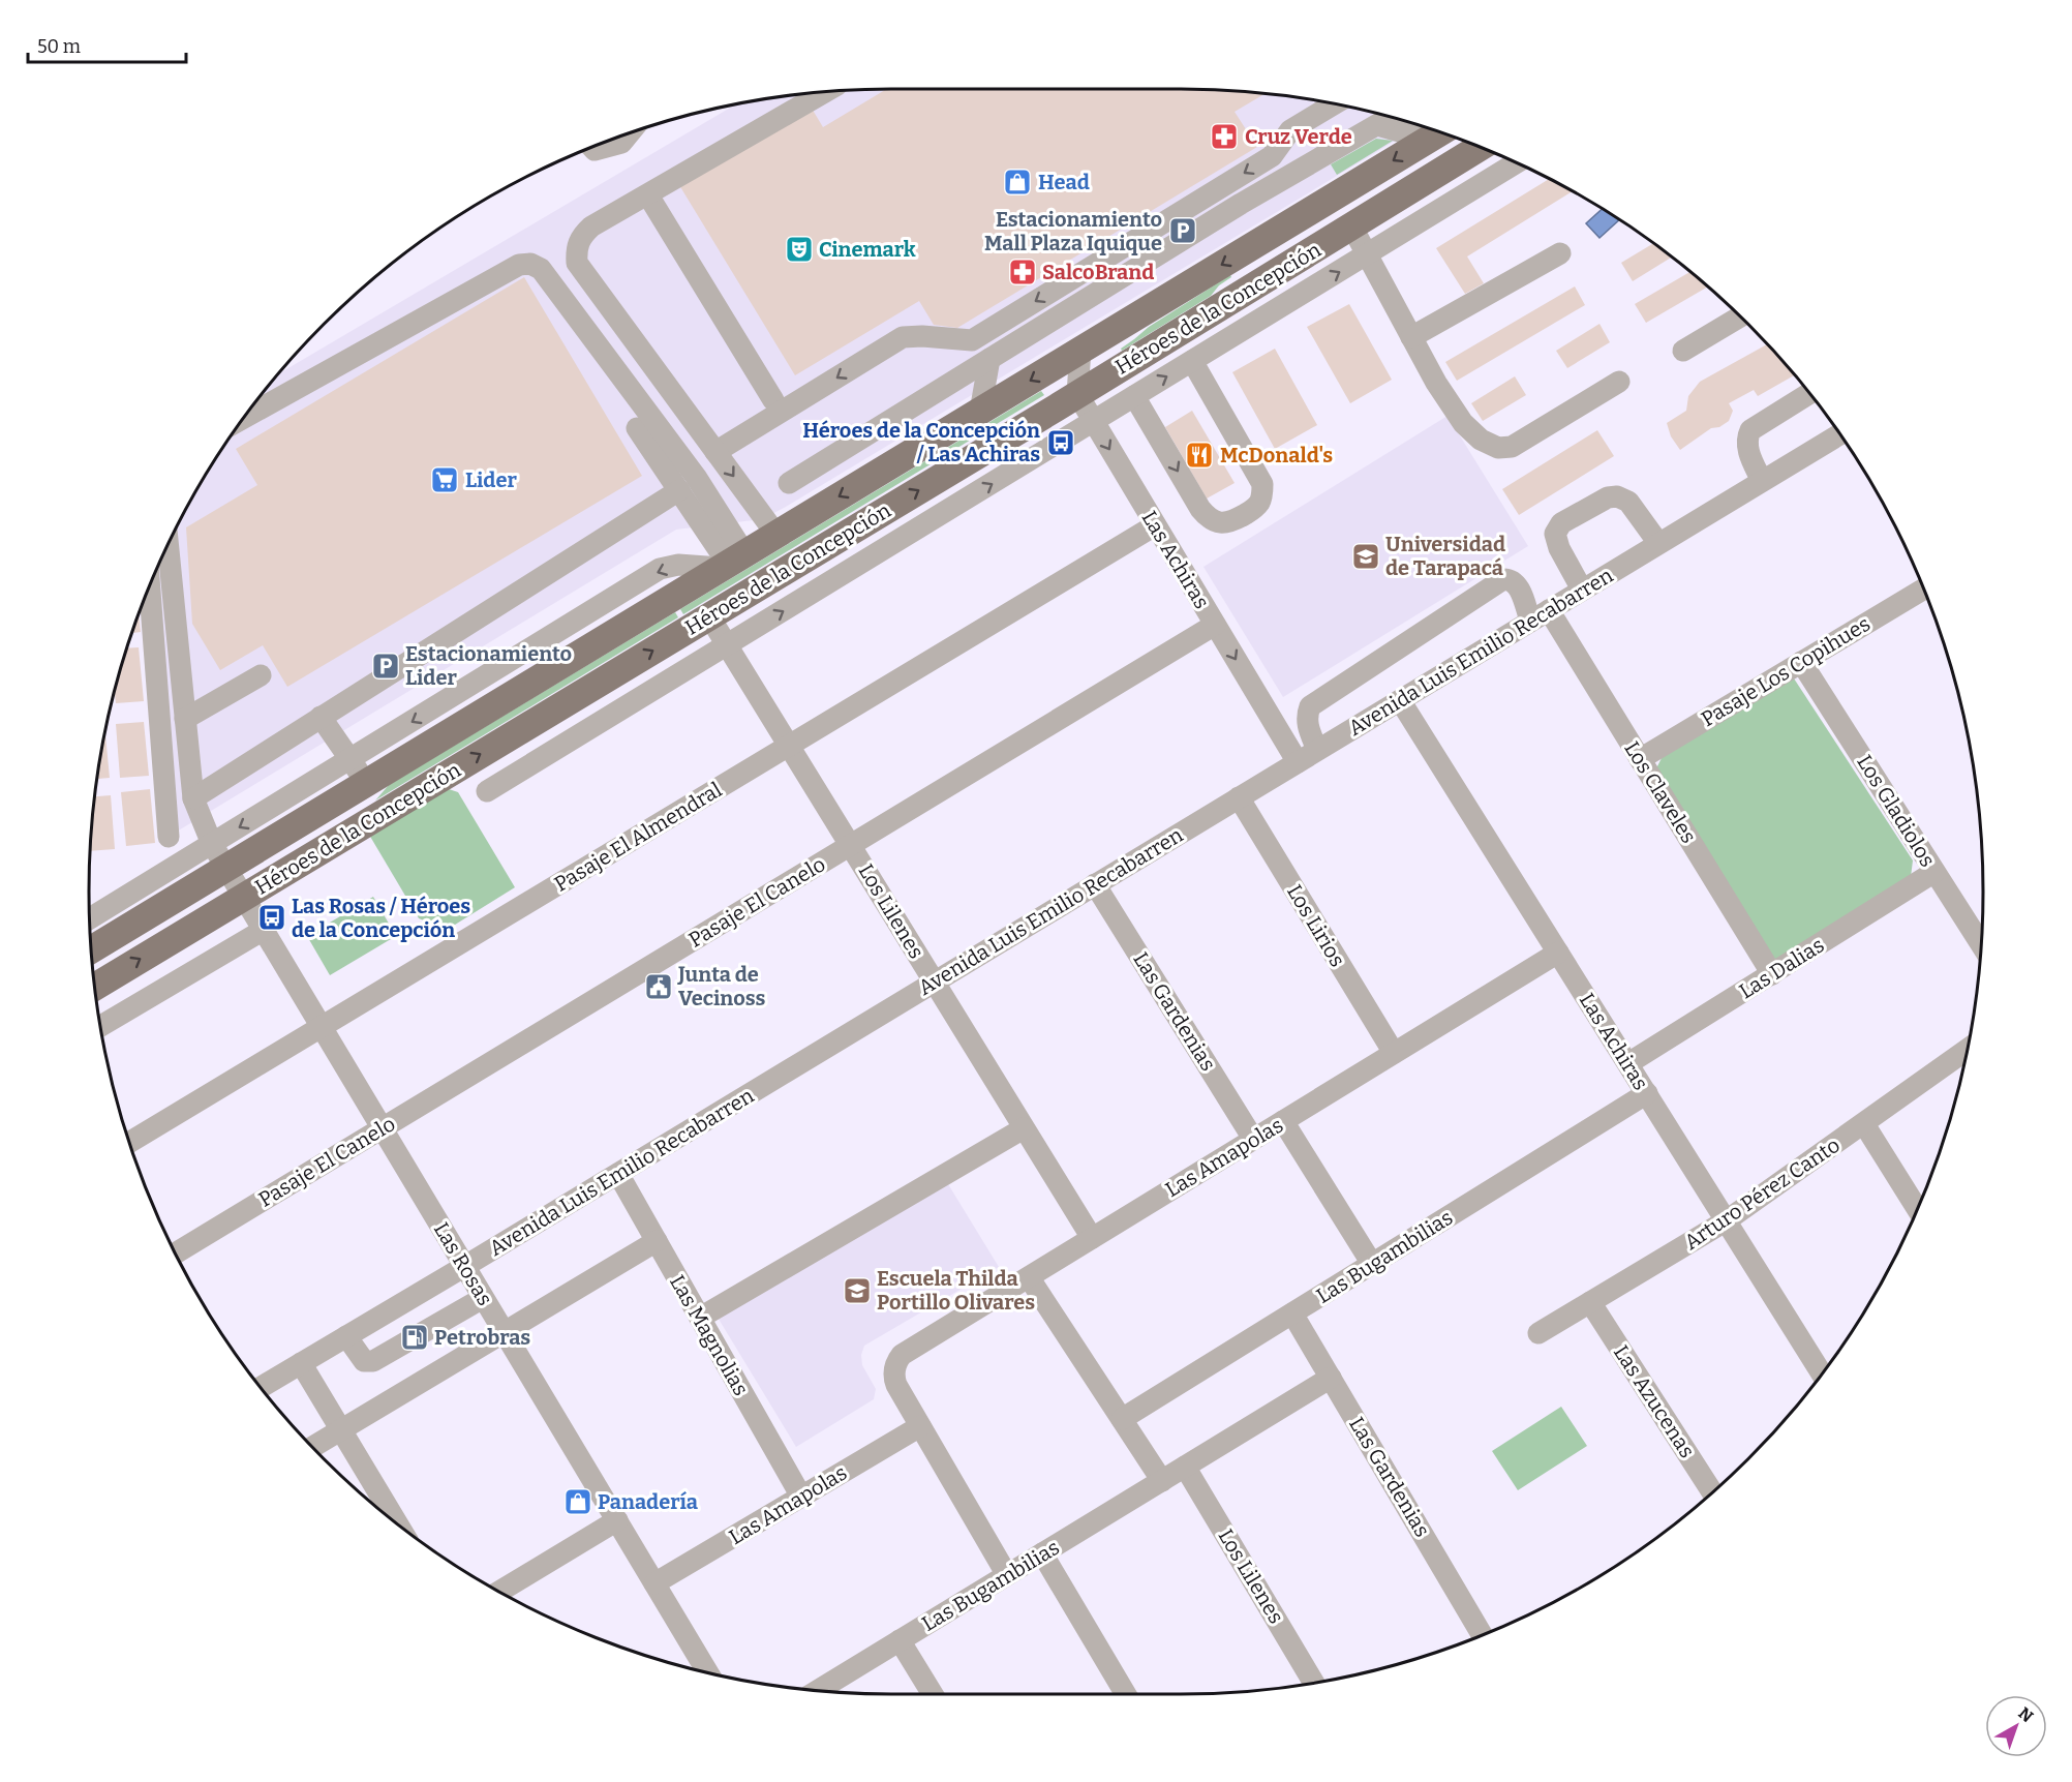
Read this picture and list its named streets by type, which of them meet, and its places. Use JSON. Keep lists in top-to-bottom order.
{
  "streets": {
    "main road": ["Héroes de la Concepción"],
    "street": [
      "Las Achiras",
      "Avenida Luis Emilio Recabarren",
      "Pasaje Los Copihues",
      "Los Claveles",
      "Los Gladiolos",
      "Pasaje El Almendral",
      "Pasaje El Canelo",
      "Los Lilenes",
      "Los Lirios",
      "Las Dalias",
      "Las Gardenias",
      "Las Amapolas",
      "Arturo Pérez Canto",
      "Las Bugambilias",
      "Las Rosas",
      "Las Magnolias",
      "Las Azucenas"
    ]
  },
  "crossings": [
    ["Héroes de la Concepción", "Las Achiras"],
    ["Héroes de la Concepción", "Los Lilenes"],
    ["Héroes de la Concepción", "Las Rosas"],
    ["Las Achiras", "Avenida Luis Emilio Recabarren"],
    ["Las Achiras", "Pasaje El Almendral"],
    ["Las Achiras", "Pasaje El Canelo"],
    ["Las Achiras", "Las Dalias"],
    ["Las Achiras", "Las Amapolas"],
    ["Las Achiras", "Arturo Pérez Canto"],
    ["Las Achiras", "Las Bugambilias"],
    ["Avenida Luis Emilio Recabarren", "Los Claveles"],
    ["Avenida Luis Emilio Recabarren", "Los Lilenes"],
    ["Avenida Luis Emilio Recabarren", "Los Lirios"],
    ["Avenida Luis Emilio Recabarren", "Las Gardenias"],
    ["Avenida Luis Emilio Recabarren", "Las Rosas"],
    ["Avenida Luis Emilio Recabarren", "Las Magnolias"],
    ["Pasaje Los Copihues", "Los Claveles"],
    ["Pasaje Los Copihues", "Los Gladiolos"],
    ["Los Claveles", "Las Dalias"],
    ["Los Gladiolos", "Las Dalias"],
    ["Pasaje El Almendral", "Los Lilenes"],
    ["Pasaje El Almendral", "Las Rosas"],
    ["Pasaje El Canelo", "Los Lilenes"],
    ["Pasaje El Canelo", "Las Rosas"],
    ["Los Lilenes", "Las Amapolas"],
    ["Los Lilenes", "Las Bugambilias"],
    ["Los Lirios", "Las Amapolas"],
    ["Las Gardenias", "Las Amapolas"],
    ["Las Gardenias", "Las Bugambilias"],
    ["Las Amapolas", "Las Rosas"],
    ["Las Amapolas", "Las Magnolias"],
    ["Arturo Pérez Canto", "Las Azucenas"]
  ],
  "places": {
    "pharmacy": ["Cruz Verde", "SalcoBrand"],
    "shop": ["Head", "Panadería"],
    "parking": ["Estacionamiento Mall Plaza Iquique", "Estacionamiento Lider"],
    "theatre": ["Cinemark"],
    "bus stop": ["Héroes de la Concepción / Las Achiras", "Las Rosas / Héroes de la Concepción"],
    "restaurant": ["McDonald's"],
    "supermarket": ["Lider"],
    "school or university": ["Universidad de Tarapacá", "Escuela Thilda Portillo Olivares"],
    "public building": ["Junta de Vecinoss"],
    "fuel station": ["Petrobras"]
  },
  "scale_bar": "50 m",
  "north": "top right"
}
